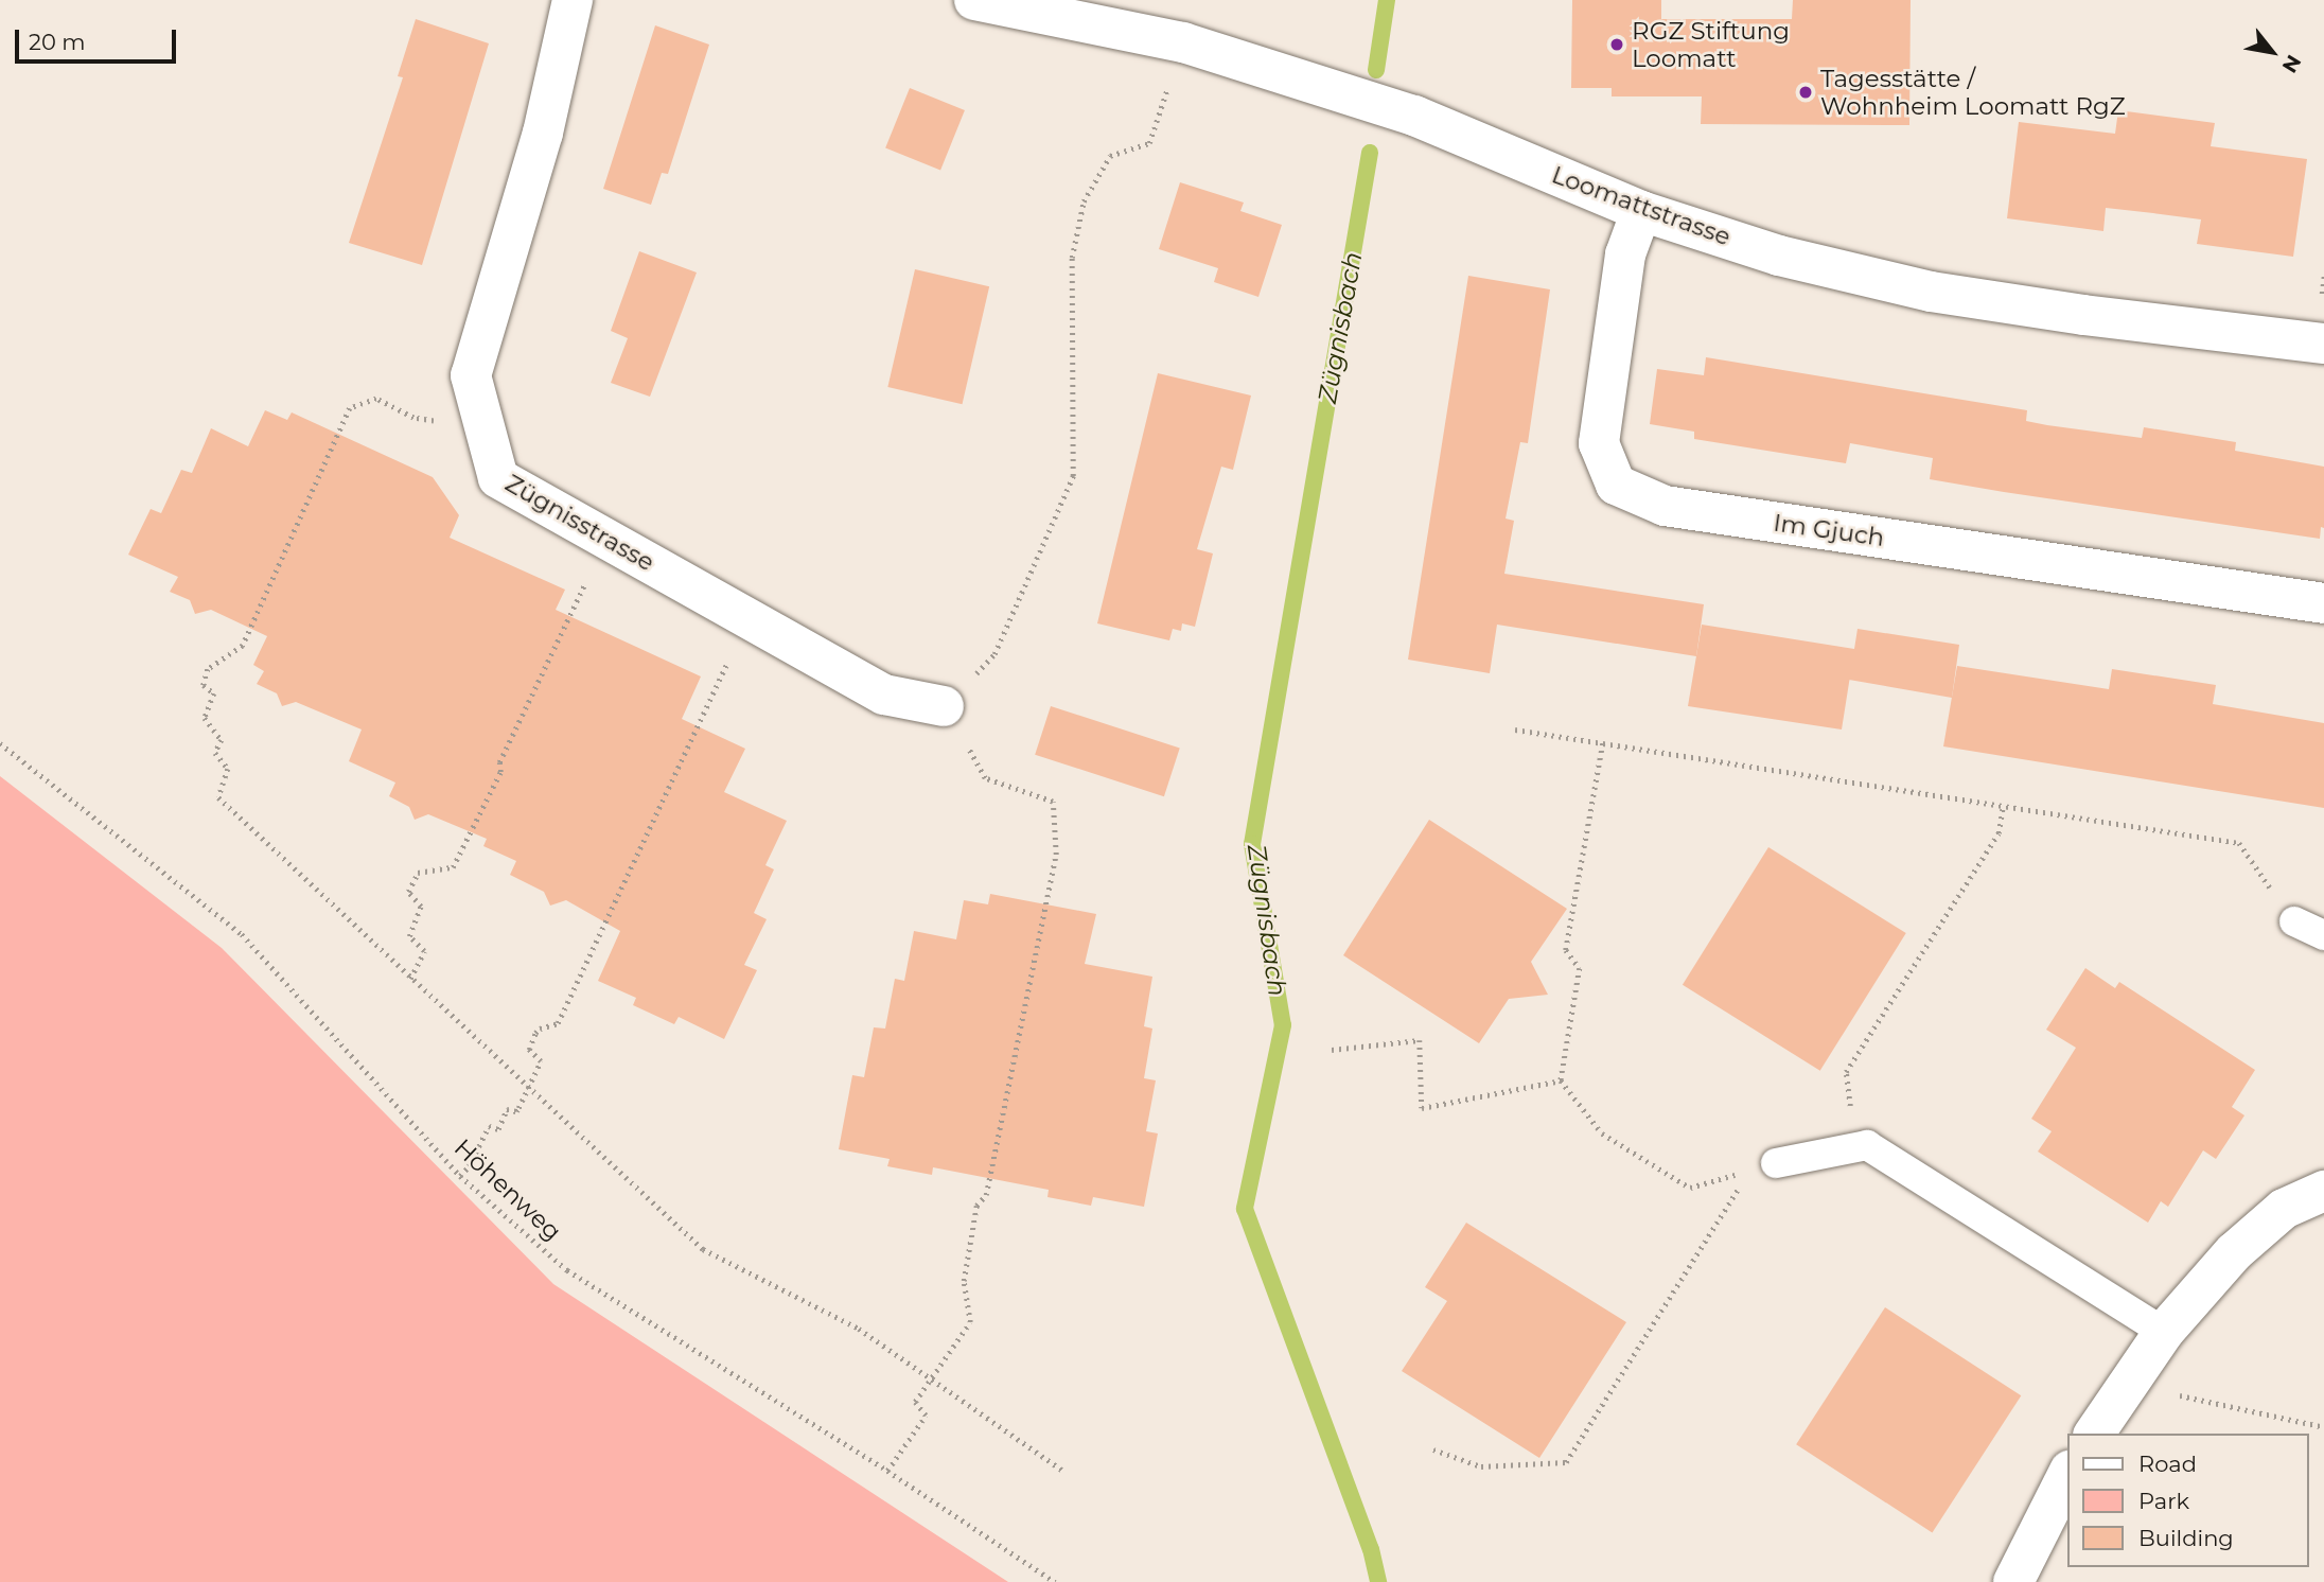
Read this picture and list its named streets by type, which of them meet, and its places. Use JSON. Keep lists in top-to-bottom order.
{
  "streets": {
    "street": ["Loomattstrasse", "Zügnisstrasse", "Im Gjuch"],
    "path": ["Höhenweg"]
  },
  "crossings": [
    ["Loomattstrasse", "Im Gjuch"]
  ],
  "water": ["Zügnisbach"],
  "places": ["RGZ Stiftung Loomatt", "Tagesstätte / Wohnheim Loomatt RgZ"],
  "legend": ["Road", "Park", "Building"],
  "scale_bar": "20 m",
  "north": "bottom right"
}
